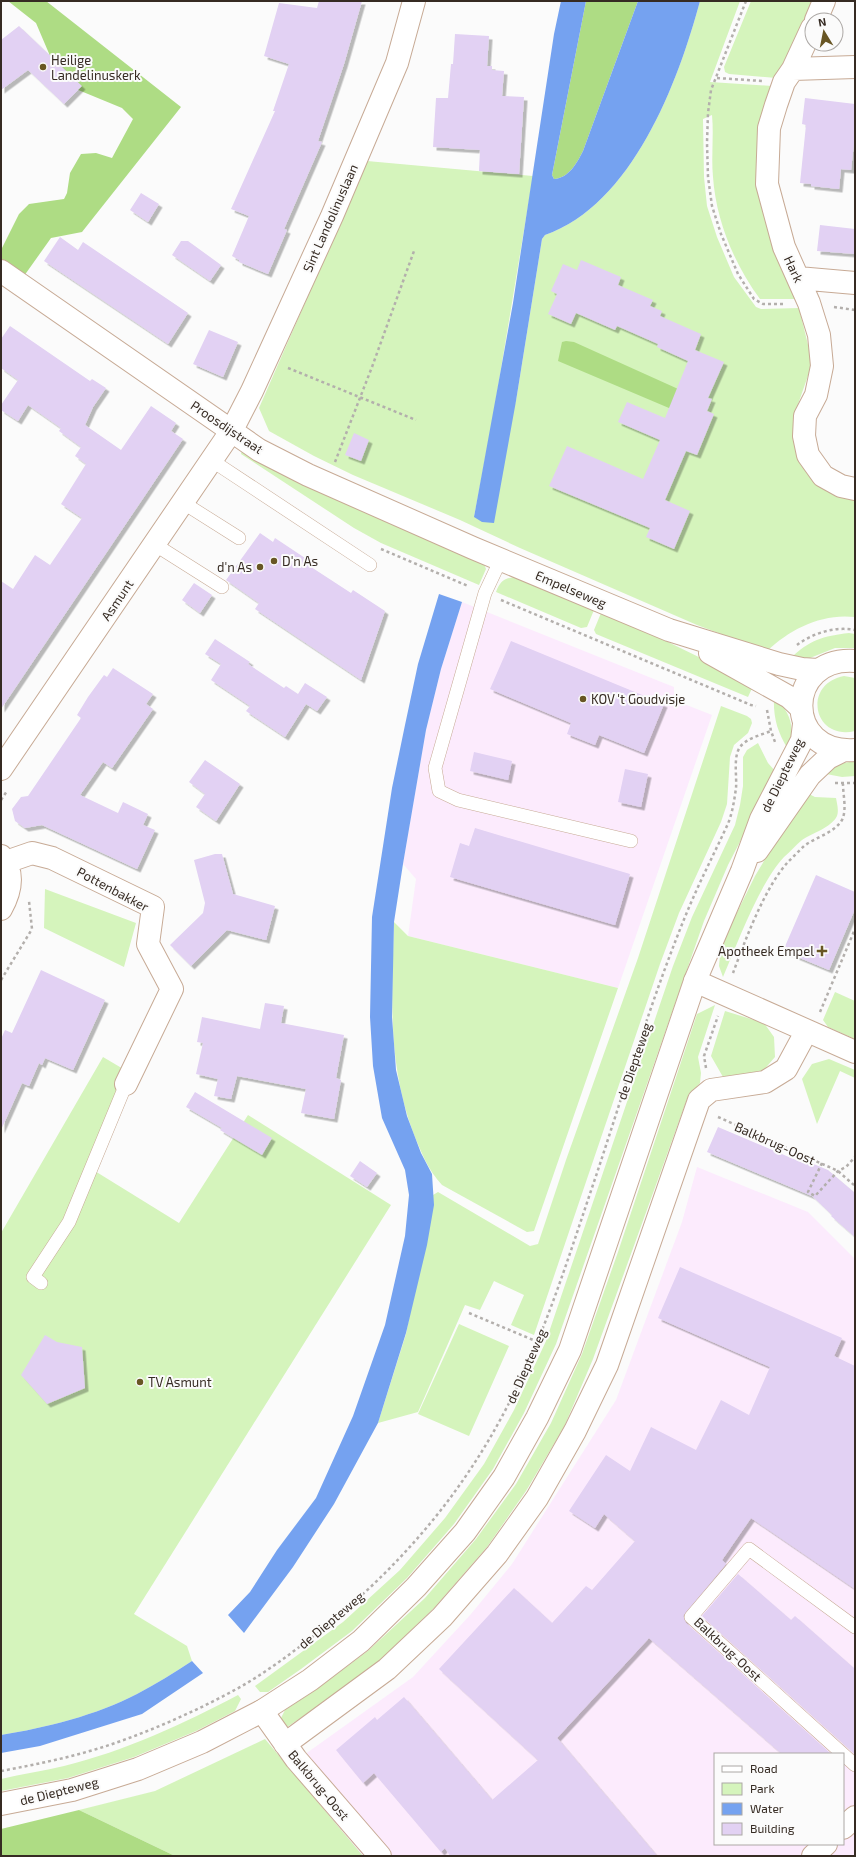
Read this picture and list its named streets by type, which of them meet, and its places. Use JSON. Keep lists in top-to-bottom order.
{
  "streets": {
    "street": [
      "Sint Landolinuslaan",
      "Hark",
      "Proosdijstraat",
      "Empelseweg",
      "Asmunt",
      "de Diepteweg",
      "Pottenbakker",
      "Balkbrug-Oost"
    ]
  },
  "crossings": [
    ["Sint Landolinuslaan", "Proosdijstraat"],
    ["Sint Landolinuslaan", "Asmunt"],
    ["Proosdijstraat", "Empelseweg"],
    ["Proosdijstraat", "Asmunt"],
    ["Empelseweg", "de Diepteweg"],
    ["de Diepteweg", "Balkbrug-Oost"]
  ],
  "places": {
    "other": [
      "Heilige Landelinuskerk",
      "D'n As",
      "d'n As",
      "KOV 't Goudvisje",
      "TV Asmunt"
    ],
    "health": ["Apotheek Empel"]
  },
  "legend": [
    "Road",
    "Park",
    "Water",
    "Building"
  ],
  "north": "top"
}
